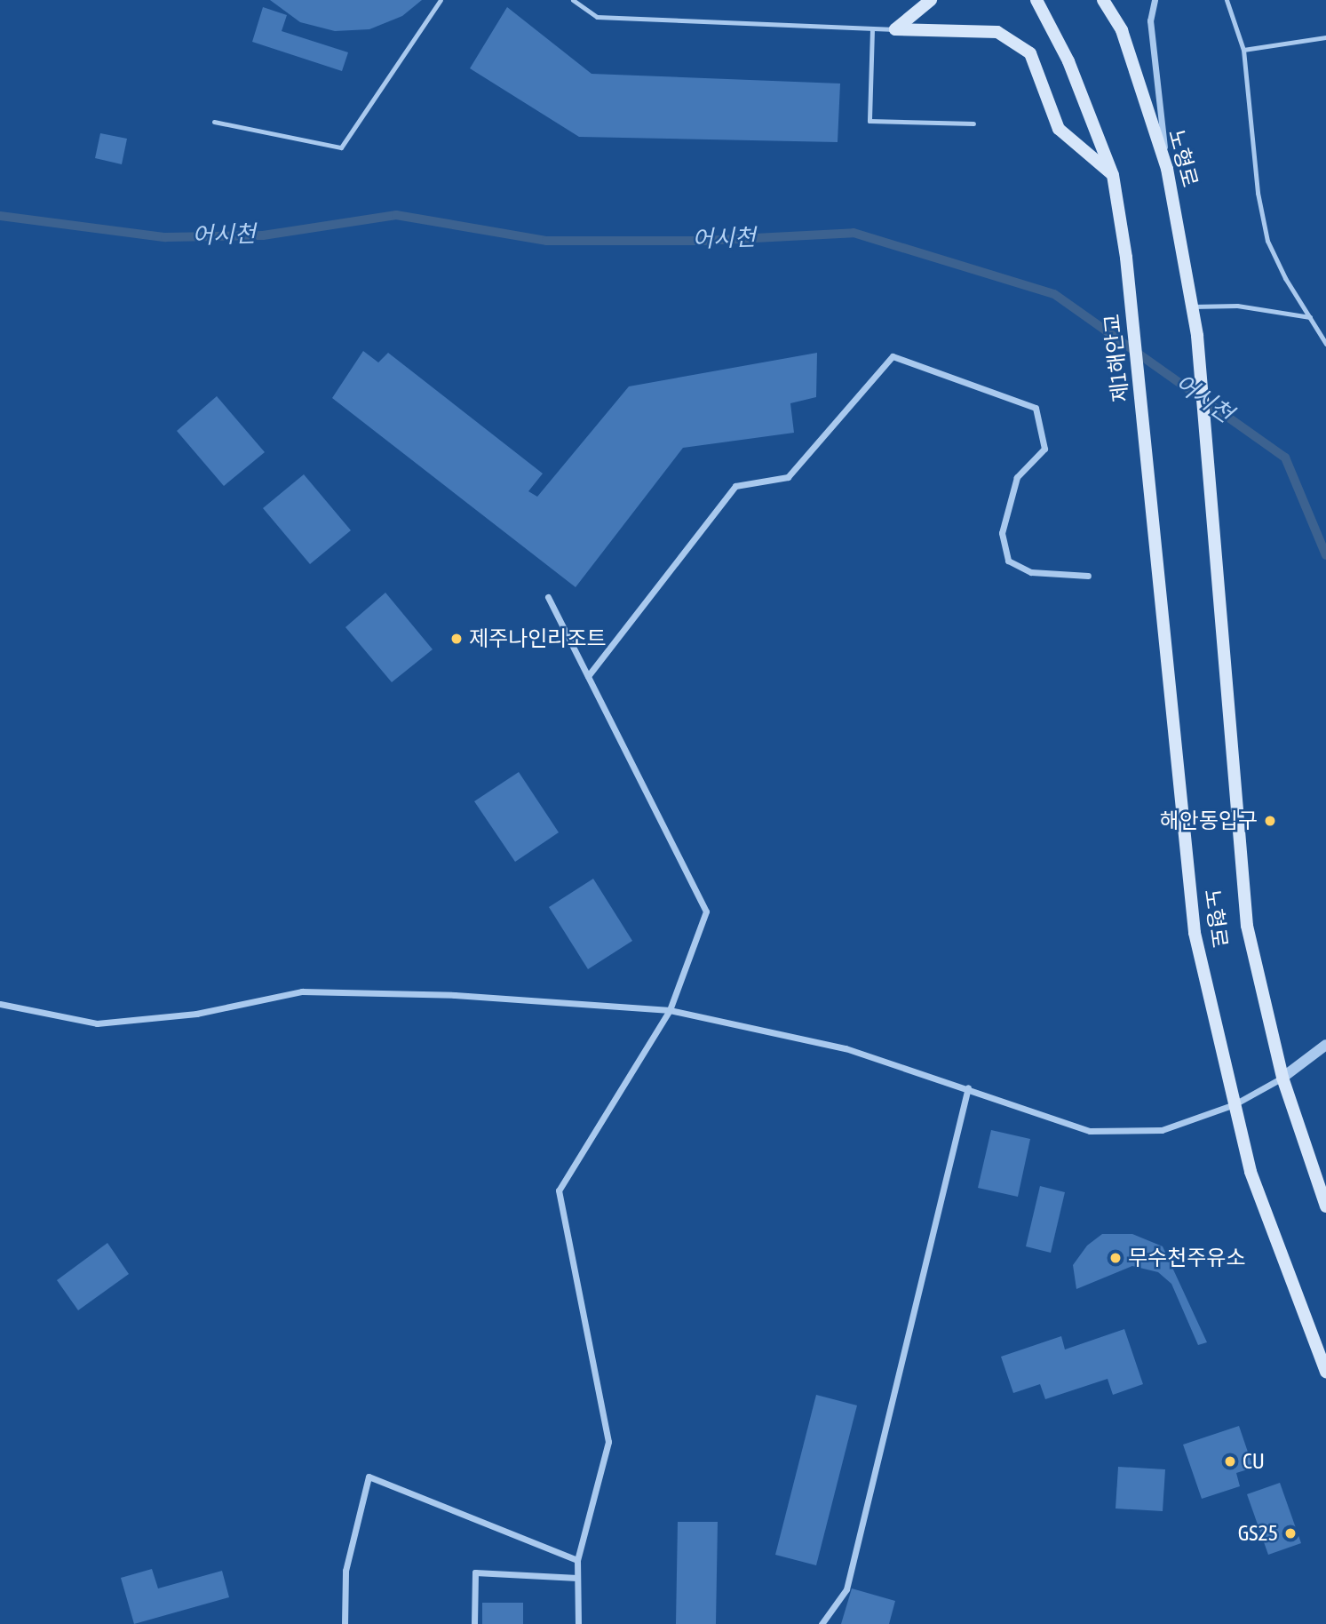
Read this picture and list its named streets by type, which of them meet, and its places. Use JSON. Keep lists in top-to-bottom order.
{
  "streets": {
    "main road": ["노형로", "제1해안교"]
  },
  "crossings": [
    ["노형로", "제1해안교"]
  ],
  "water": ["어시천"],
  "places": [
    "제주나인리조트",
    "해안동입구",
    "무수천주유소",
    "CU",
    "GS25"
  ]
}
